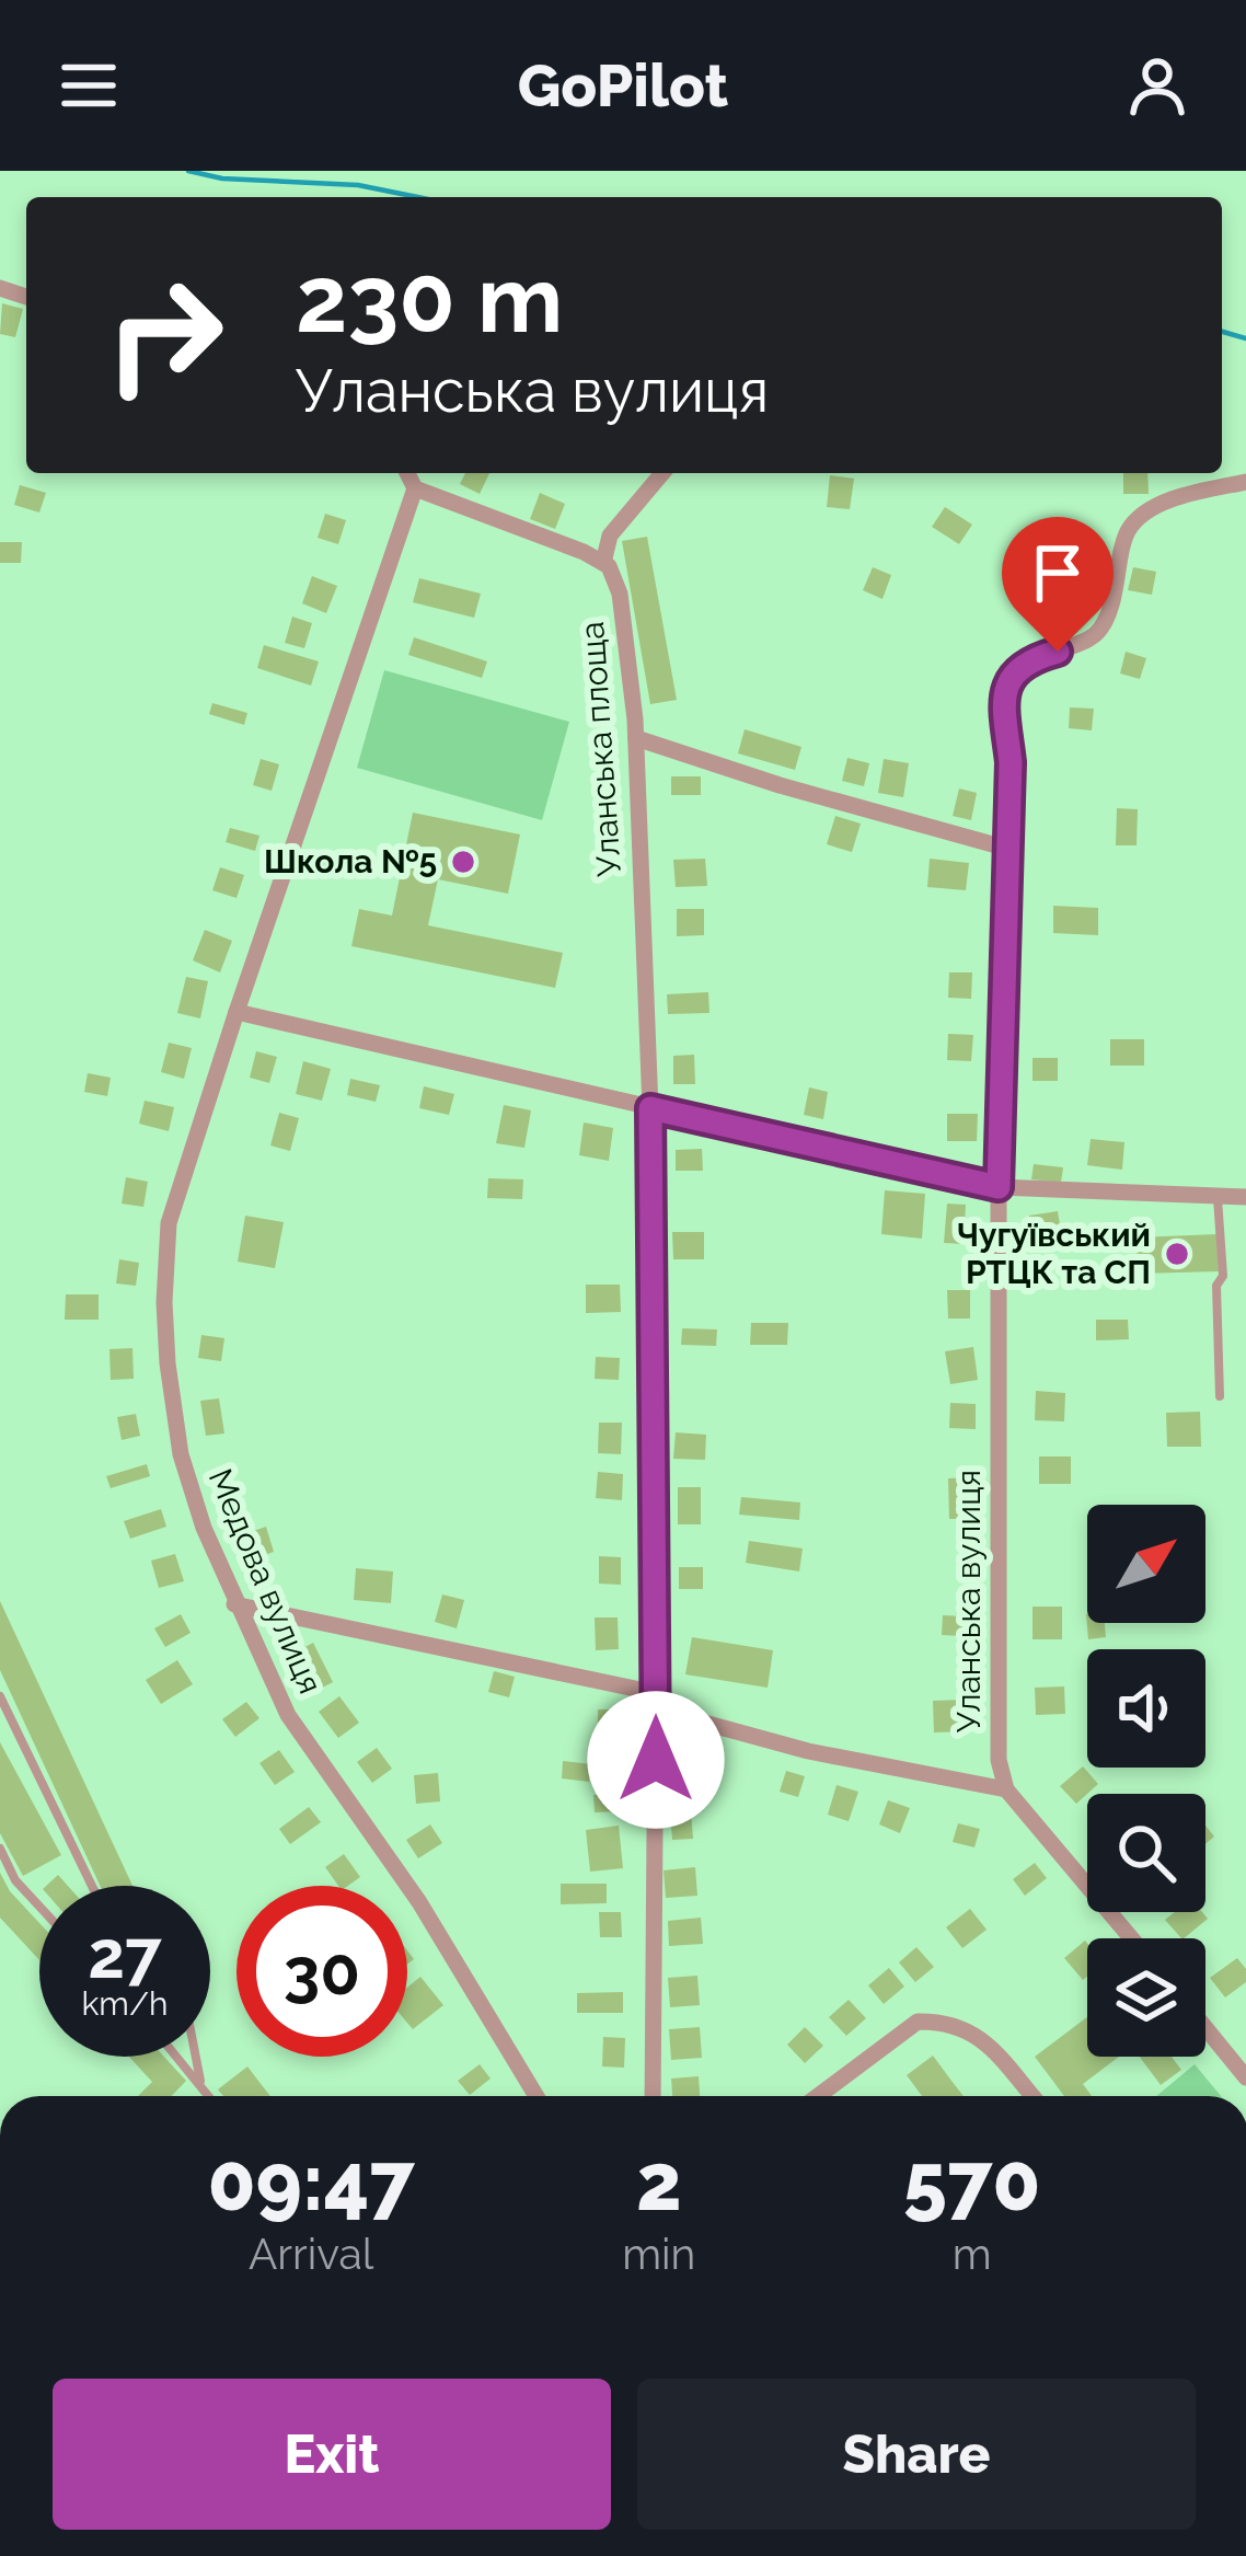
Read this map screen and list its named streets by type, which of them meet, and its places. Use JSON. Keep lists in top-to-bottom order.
{
  "streets": {
    "street": ["Уланська площа", "Медова вулиця", "Уланська вулиця"]
  },
  "places": ["Школа №5", "Чугуївський РТЦК та СП"],
  "north": "top right",
  "page": {
    "header": "GoPilot",
    "turn": ["230 m", "Уланська вулиця"],
    "speed": "27 km/h",
    "limit": "30",
    "eta": [
      "09:47",
      "Arrival",
      "2",
      "min",
      "570",
      "m"
    ],
    "buttons": ["Exit", "Share"]
  }
}
